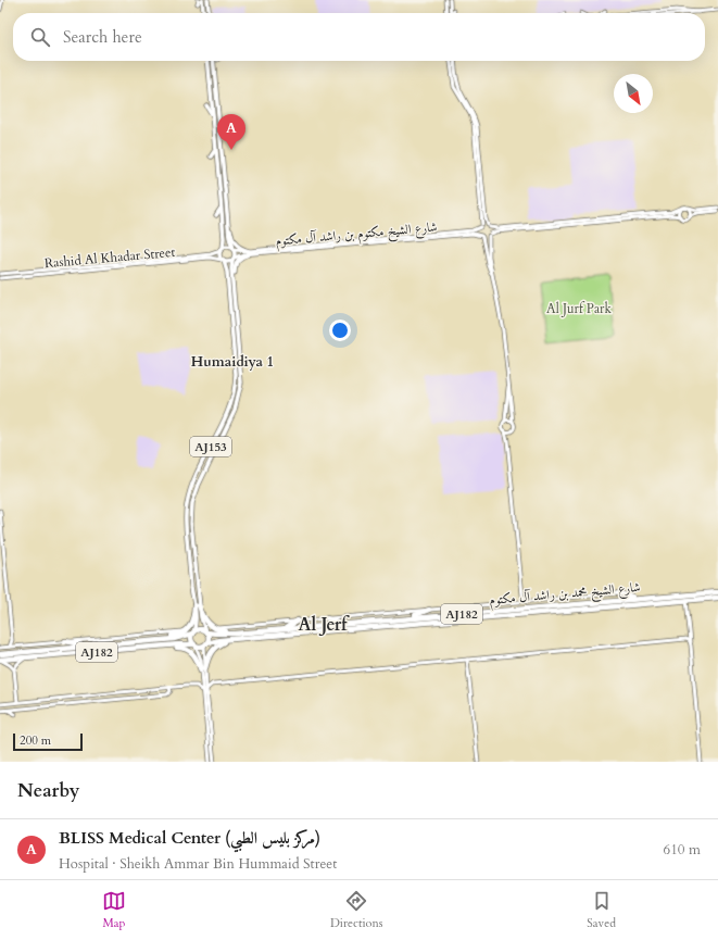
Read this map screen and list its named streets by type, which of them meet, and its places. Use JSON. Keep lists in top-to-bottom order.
{
  "streets": {
    "highway": ["شارع الشيخ محمد بن راشد آل مكتوم", "AJ182"],
    "main road": ["AJ153"],
    "street": ["شارع الشيخ مكتوم بن راشد آل مكتوم", "Rashid Al Khadar Street"]
  },
  "crossings": [
    ["شارع الشيخ مكتوم بن راشد آل مكتوم", "Rashid Al Khadar Street"],
    ["شارع الشيخ مكتوم بن راشد آل مكتوم", "AJ153"],
    ["Rashid Al Khadar Street", "AJ153"],
    ["AJ153", "شارع الشيخ محمد بن راشد آل مكتوم"],
    ["AJ153", "AJ182"],
    ["شارع الشيخ محمد بن راشد آل مكتوم", "AJ182"]
  ],
  "districts": ["Humaidiya 1", "Al Jerf"],
  "parks": ["Al Jurf Park"],
  "scale_bar": "200 m",
  "north": "bottom right",
  "page": {
    "search": "Search here",
    "pins": "A",
    "scale": "200 m",
    "heading": "Nearby",
    "list": [
      {
        "mark": "A",
        "name": "BLISS Medical Center (مركز بليس الطبي)",
        "note": "Hospital · Sheikh Ammar Bin Hummaid Street",
        "value": "610 m"
      }
    ],
    "nav": ["Map", "Directions", "Saved"]
  }
}
